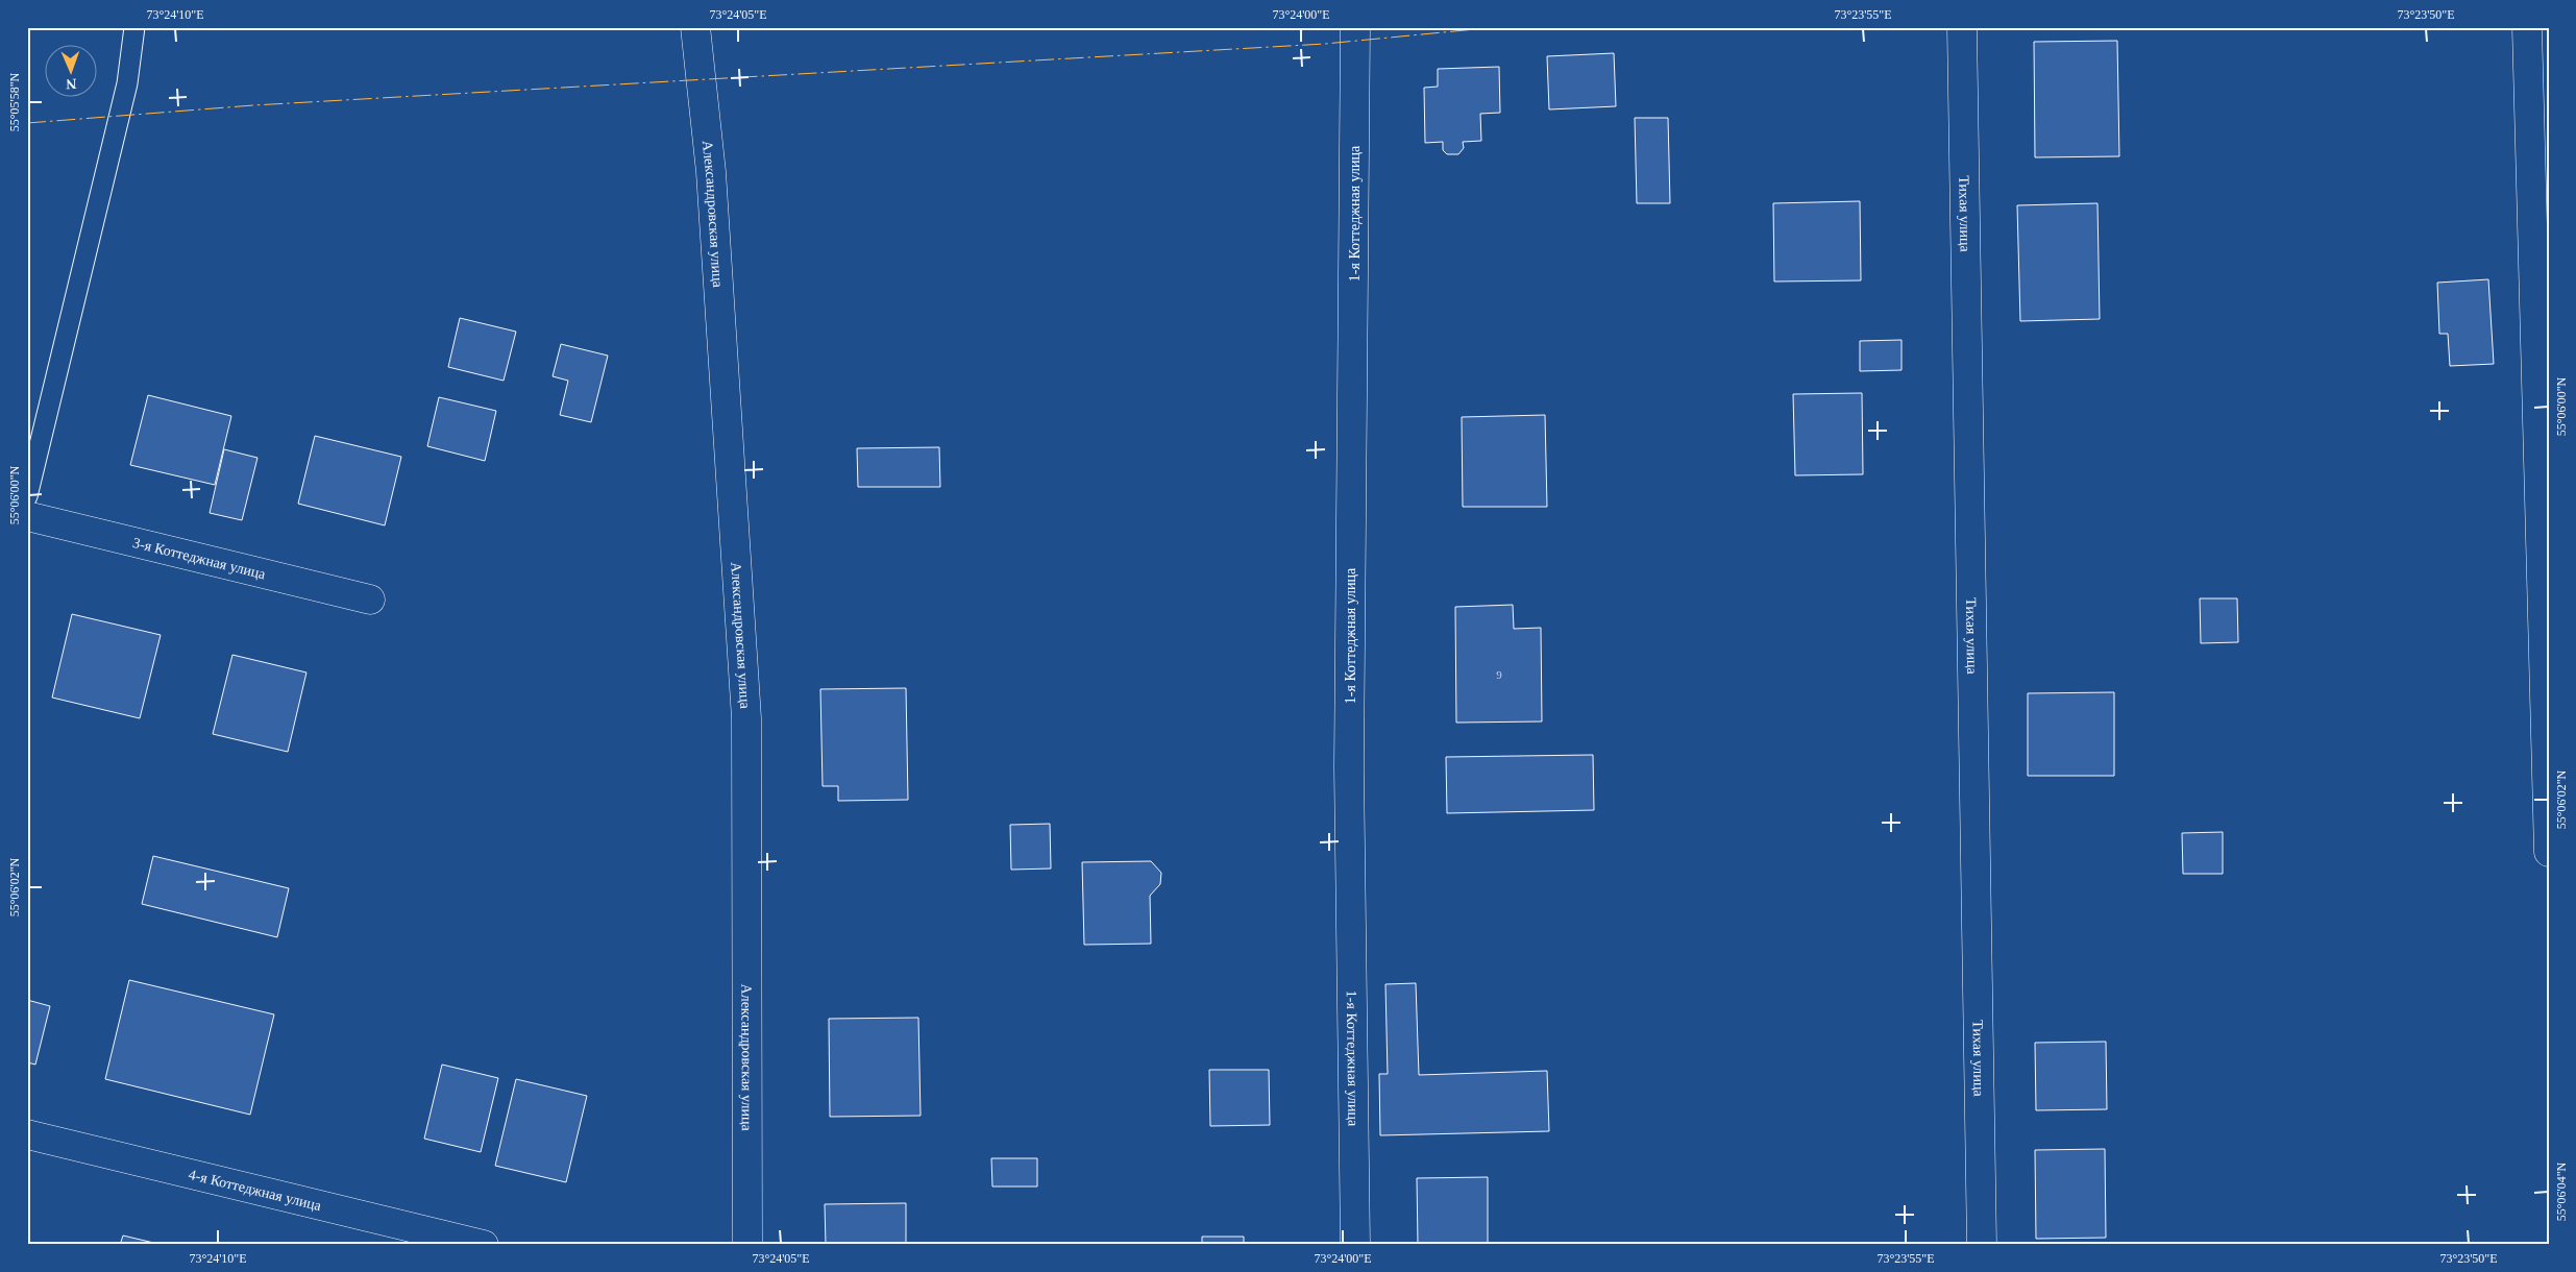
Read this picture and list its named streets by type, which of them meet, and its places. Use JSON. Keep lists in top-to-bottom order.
{
  "streets": {
    "street": [
      "Александровская улица",
      "1-я Коттеджная улица",
      "Тихая улица",
      "3-я Коттеджная улица",
      "4-я Коттеджная улица"
    ]
  },
  "house_numbers": ["9"],
  "north": "bottom",
  "coordinates": [
    "73°24'10\"E",
    "73°24'05\"E",
    "73°24'00\"E",
    "73°23'55\"E",
    "73°23'50\"E",
    "55°05'58\"N",
    "55°06'00\"N",
    "55°06'02\"N",
    "55°06'04\"N"
  ]
}
